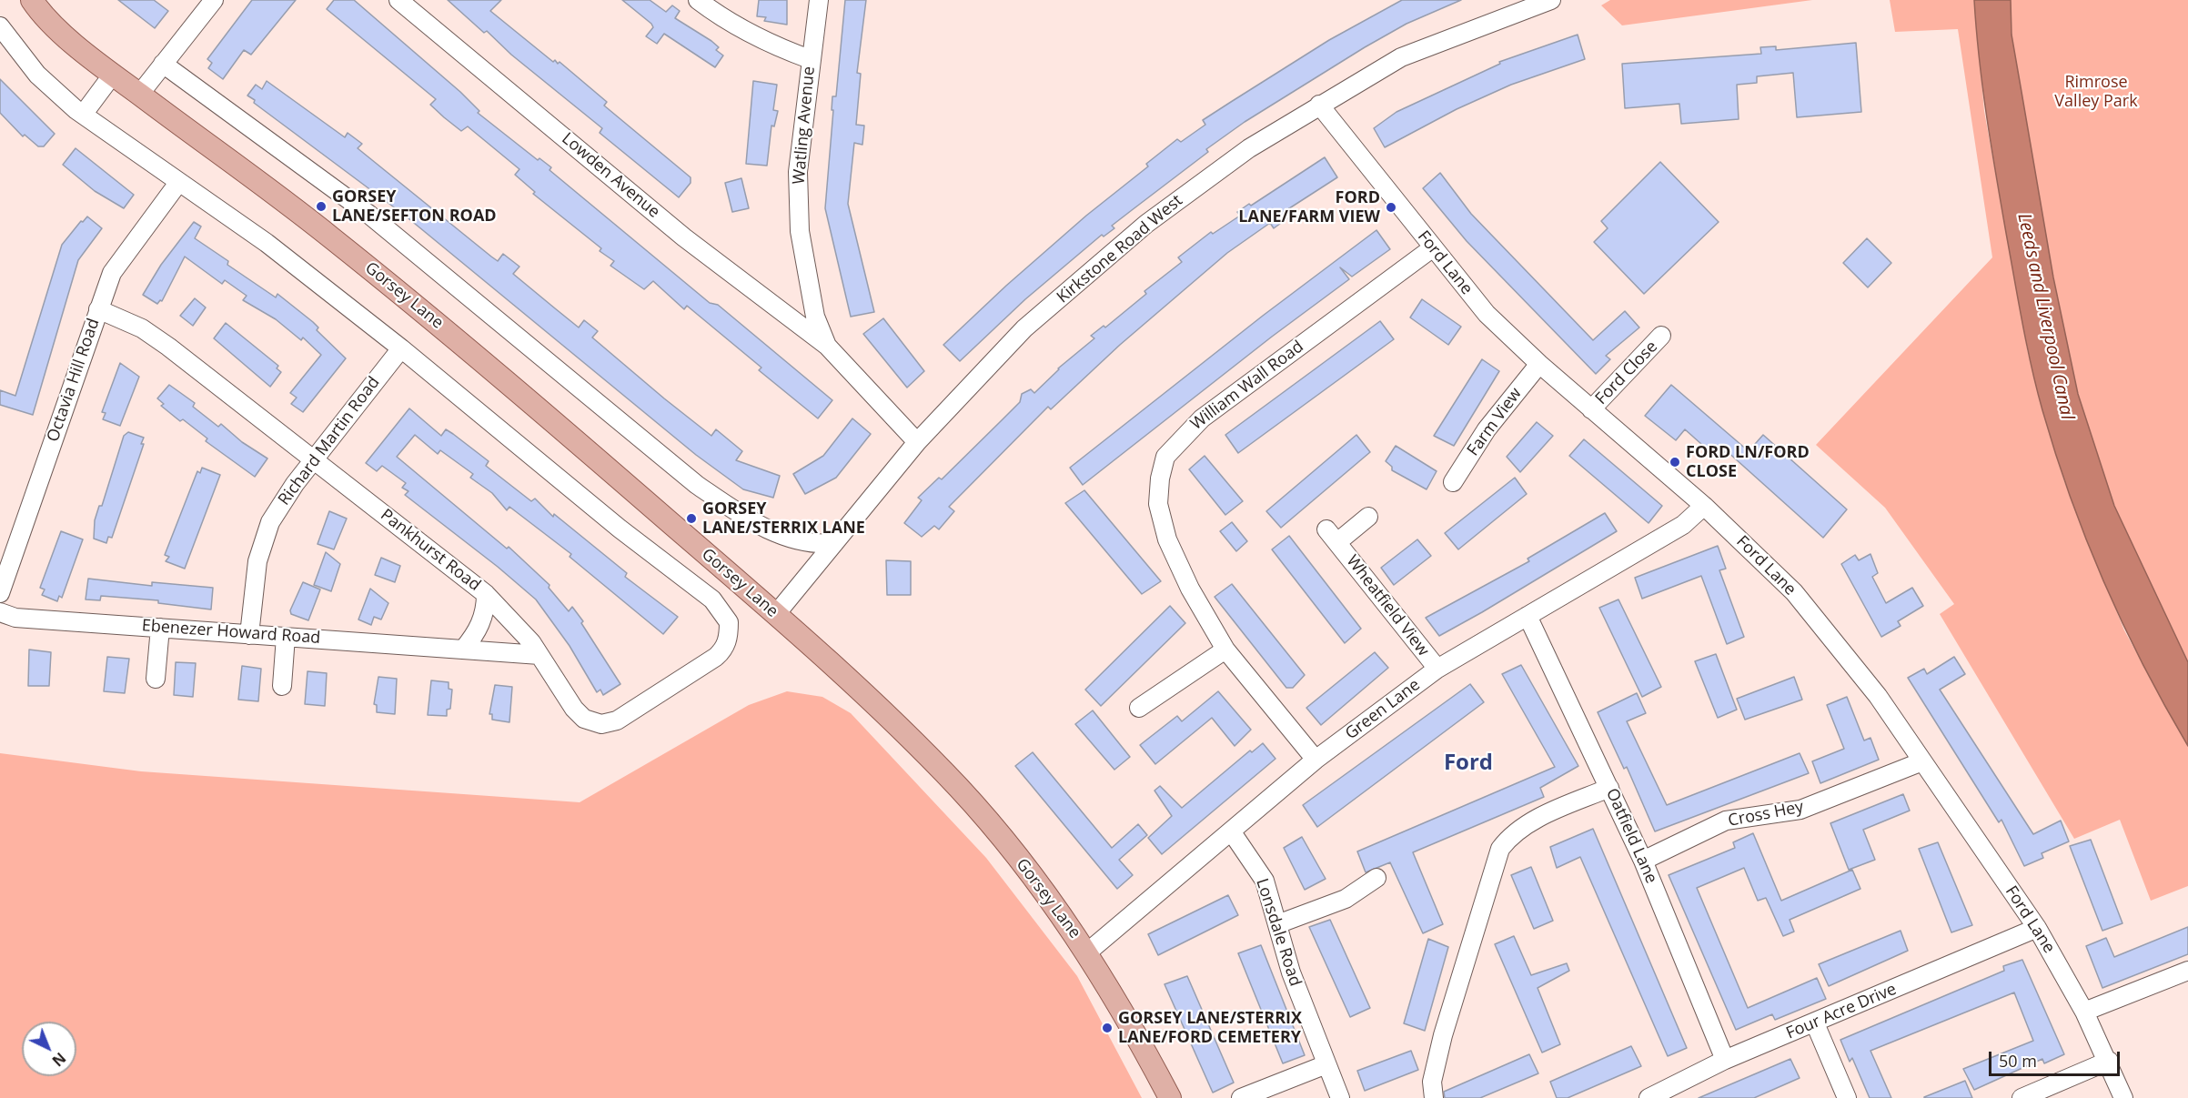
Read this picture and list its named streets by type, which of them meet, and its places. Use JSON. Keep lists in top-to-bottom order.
{
  "streets": {
    "main road": ["Gorsey Lane"],
    "street": [
      "Watling Avenue",
      "Lowden Avenue",
      "Kirkstone Road West",
      "Ford Lane",
      "Ford Close",
      "Octavia Hill Road",
      "William Wall Road",
      "Farm View",
      "Richard Martin Road",
      "Pankhurst Road",
      "Wheatfield View",
      "Ebenezer Howard Road",
      "Green Lane",
      "Cross Hey",
      "Oatfield Lane",
      "Lonsdale Road",
      "Four Acre Drive"
    ]
  },
  "crossings": [
    ["Watling Avenue", "Lowden Avenue"],
    ["Watling Avenue", "Kirkstone Road West"],
    ["Kirkstone Road West", "Ford Lane"],
    ["Kirkstone Road West", "Gorsey Lane"],
    ["Ford Lane", "Ford Close"],
    ["Ford Lane", "William Wall Road"],
    ["Ford Lane", "Farm View"],
    ["Ford Lane", "Green Lane"],
    ["Ford Lane", "Cross Hey"],
    ["Ford Lane", "Four Acre Drive"],
    ["Gorsey Lane", "Octavia Hill Road"],
    ["Gorsey Lane", "Richard Martin Road"],
    ["Gorsey Lane", "Pankhurst Road"],
    ["Gorsey Lane", "Green Lane"],
    ["Octavia Hill Road", "Pankhurst Road"],
    ["William Wall Road", "Green Lane"],
    ["Richard Martin Road", "Pankhurst Road"],
    ["Richard Martin Road", "Ebenezer Howard Road"],
    ["Pankhurst Road", "Ebenezer Howard Road"],
    ["Wheatfield View", "Green Lane"],
    ["Green Lane", "Oatfield Lane"],
    ["Green Lane", "Lonsdale Road"],
    ["Cross Hey", "Oatfield Lane"],
    ["Oatfield Lane", "Four Acre Drive"]
  ],
  "districts": ["Ford"],
  "water": ["Leeds and Liverpool Canal"],
  "parks": ["Rimrose Valley Park"],
  "places": [
    "GORSEY LANE/SEFTON ROAD",
    "FORD LANE/FARM VIEW",
    "FORD LN/FORD CLOSE",
    "GORSEY LANE/STERRIX LANE",
    "GORSEY LANE/STERRIX LANE/FORD CEMETERY"
  ],
  "scale_bar": "50 m",
  "north": "bottom right"
}
